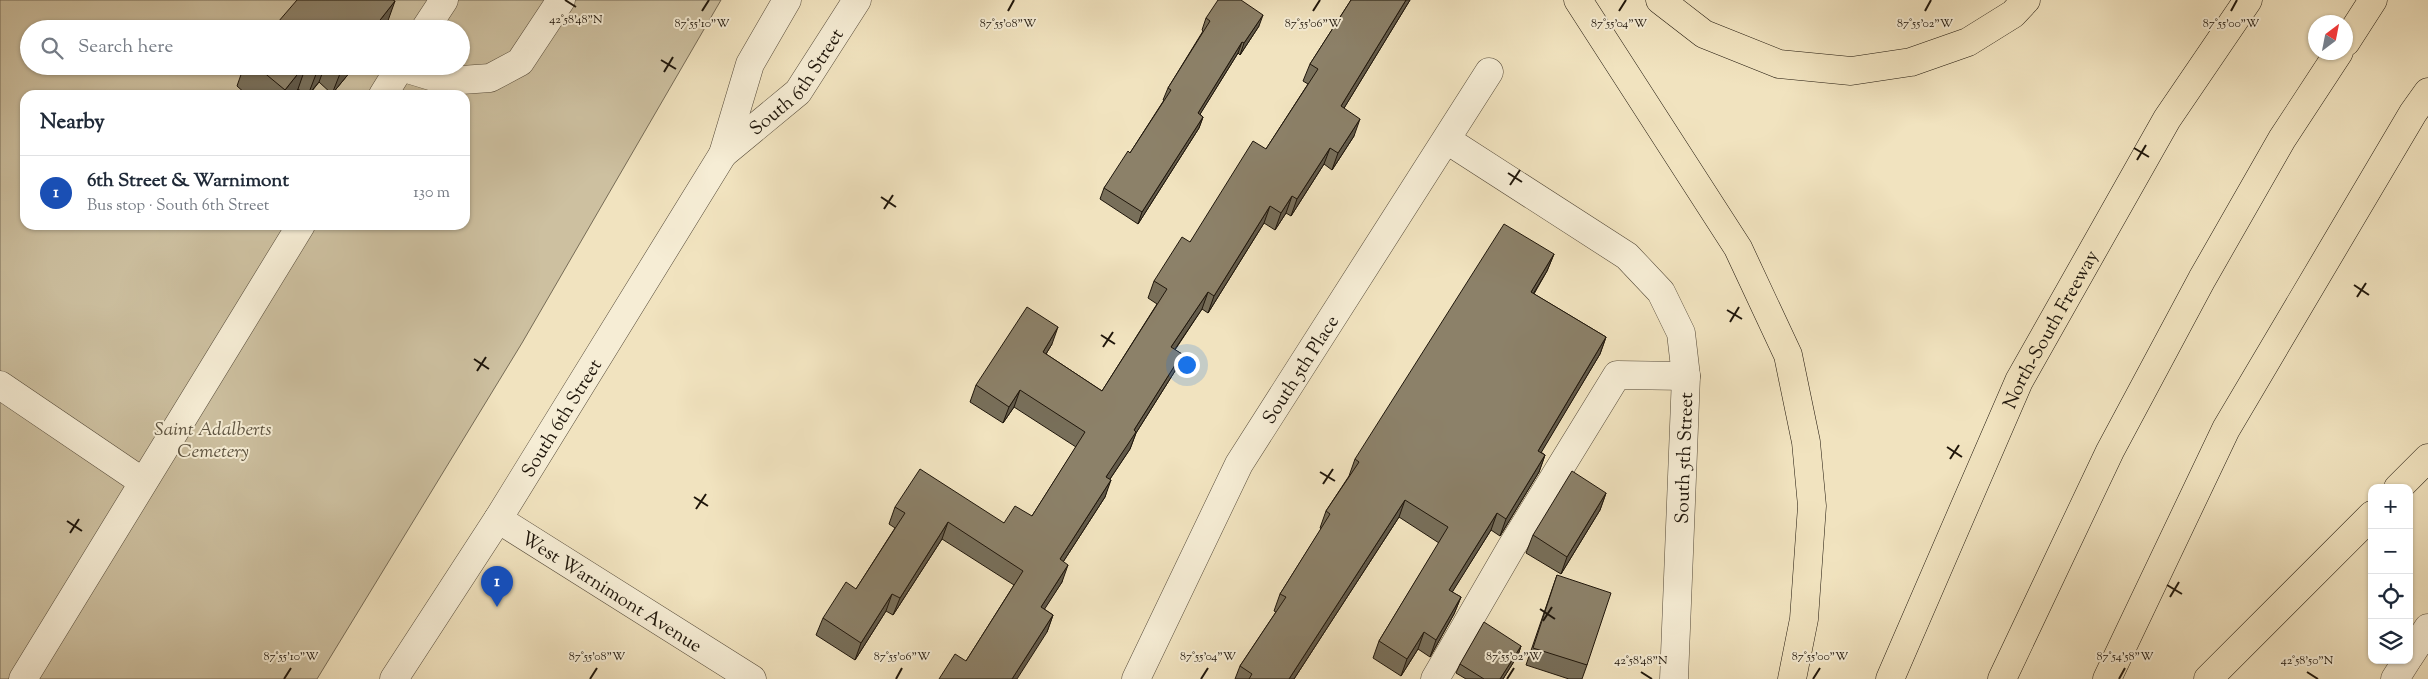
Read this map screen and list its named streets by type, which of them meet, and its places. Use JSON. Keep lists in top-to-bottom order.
{
  "streets": {
    "highway": ["North-South Freeway"],
    "street": [
      "South 6th Street",
      "South 5th Place",
      "South 5th Street",
      "West Warnimont Avenue"
    ]
  },
  "crossings": [
    ["South 6th Street", "West Warnimont Avenue"],
    ["South 5th Place", "South 5th Street"]
  ],
  "parks": ["Saint Adalberts Cemetery"],
  "north": "top right",
  "page": {
    "search": "Search here",
    "heading": "Nearby",
    "list": [
      {
        "mark": "1",
        "name": "6th Street & Warnimont",
        "note": "Bus stop · South 6th Street",
        "value": "130 m"
      }
    ],
    "map_buttons": ["+", "−"],
    "pins": "1"
  },
  "coordinates": [
    "42°58'48\"N",
    "87°55'10\"W",
    "87°55'08\"W",
    "87°55'06\"W",
    "87°55'04\"W",
    "87°55'02\"W",
    "87°55'00\"W",
    "87°54'58\"W",
    "42°58'50\"N"
  ]
}
